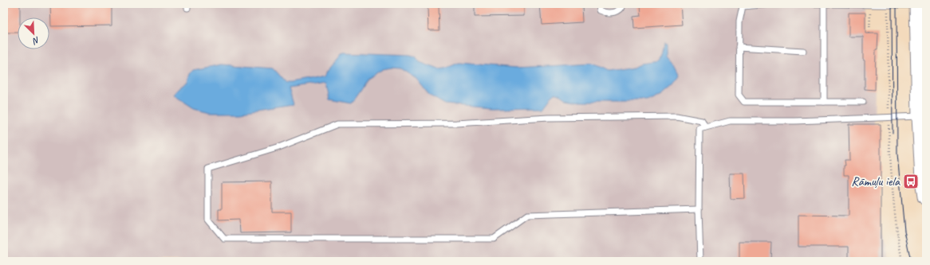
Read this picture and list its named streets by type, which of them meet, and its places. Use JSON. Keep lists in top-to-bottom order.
{
  "places": {
    "bus stop": ["Rāmuļu iela"]
  },
  "north": "bottom right"
}
